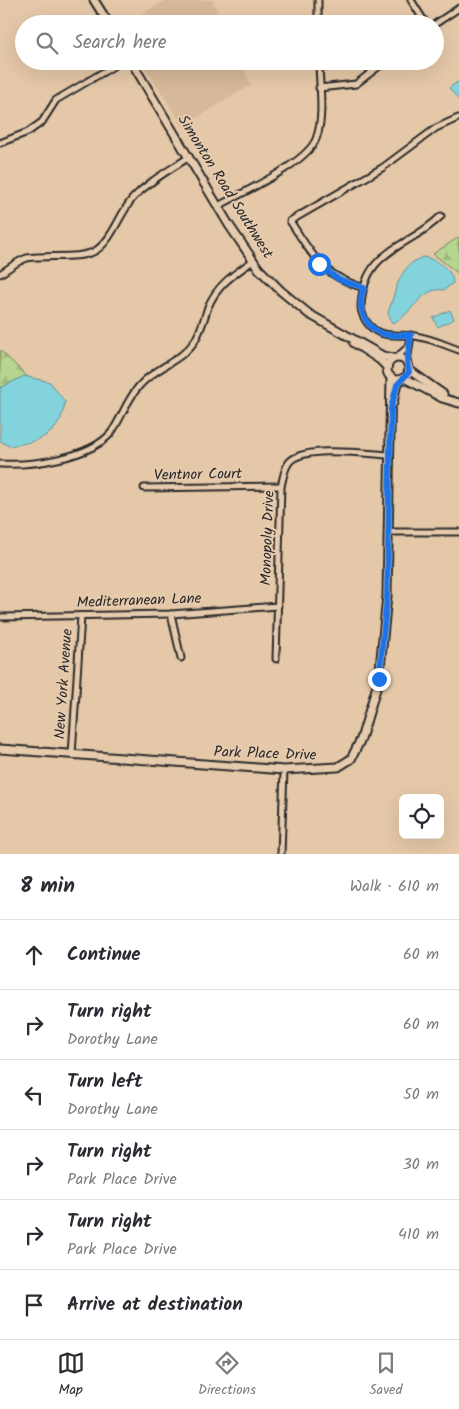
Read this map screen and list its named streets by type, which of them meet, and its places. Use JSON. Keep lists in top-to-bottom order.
{
  "streets": {
    "street": [
      "Simonton Road Southwest",
      "Ventnor Court",
      "Monopoly Drive",
      "Mediterranean Lane",
      "New York Avenue",
      "Park Place Drive"
    ]
  },
  "crossings": [
    ["Simonton Road Southwest", "Park Place Drive"],
    ["Ventnor Court", "Monopoly Drive"],
    ["Monopoly Drive", "Mediterranean Lane"],
    ["Monopoly Drive", "Park Place Drive"],
    ["Mediterranean Lane", "New York Avenue"],
    ["New York Avenue", "Park Place Drive"]
  ],
  "page": {
    "search": "Search here",
    "heading": ["8 min", "Walk · 610 m"],
    "list": [
      ["Continue", "60 m"],
      ["Turn right", "Dorothy Lane", "60 m"],
      ["Turn left", "Dorothy Lane", "50 m"],
      ["Turn right", "Park Place Drive", "30 m"],
      ["Turn right", "Park Place Drive", "410 m"],
      "Arrive at destination"
    ],
    "nav": ["Map", "Directions", "Saved"]
  }
}
